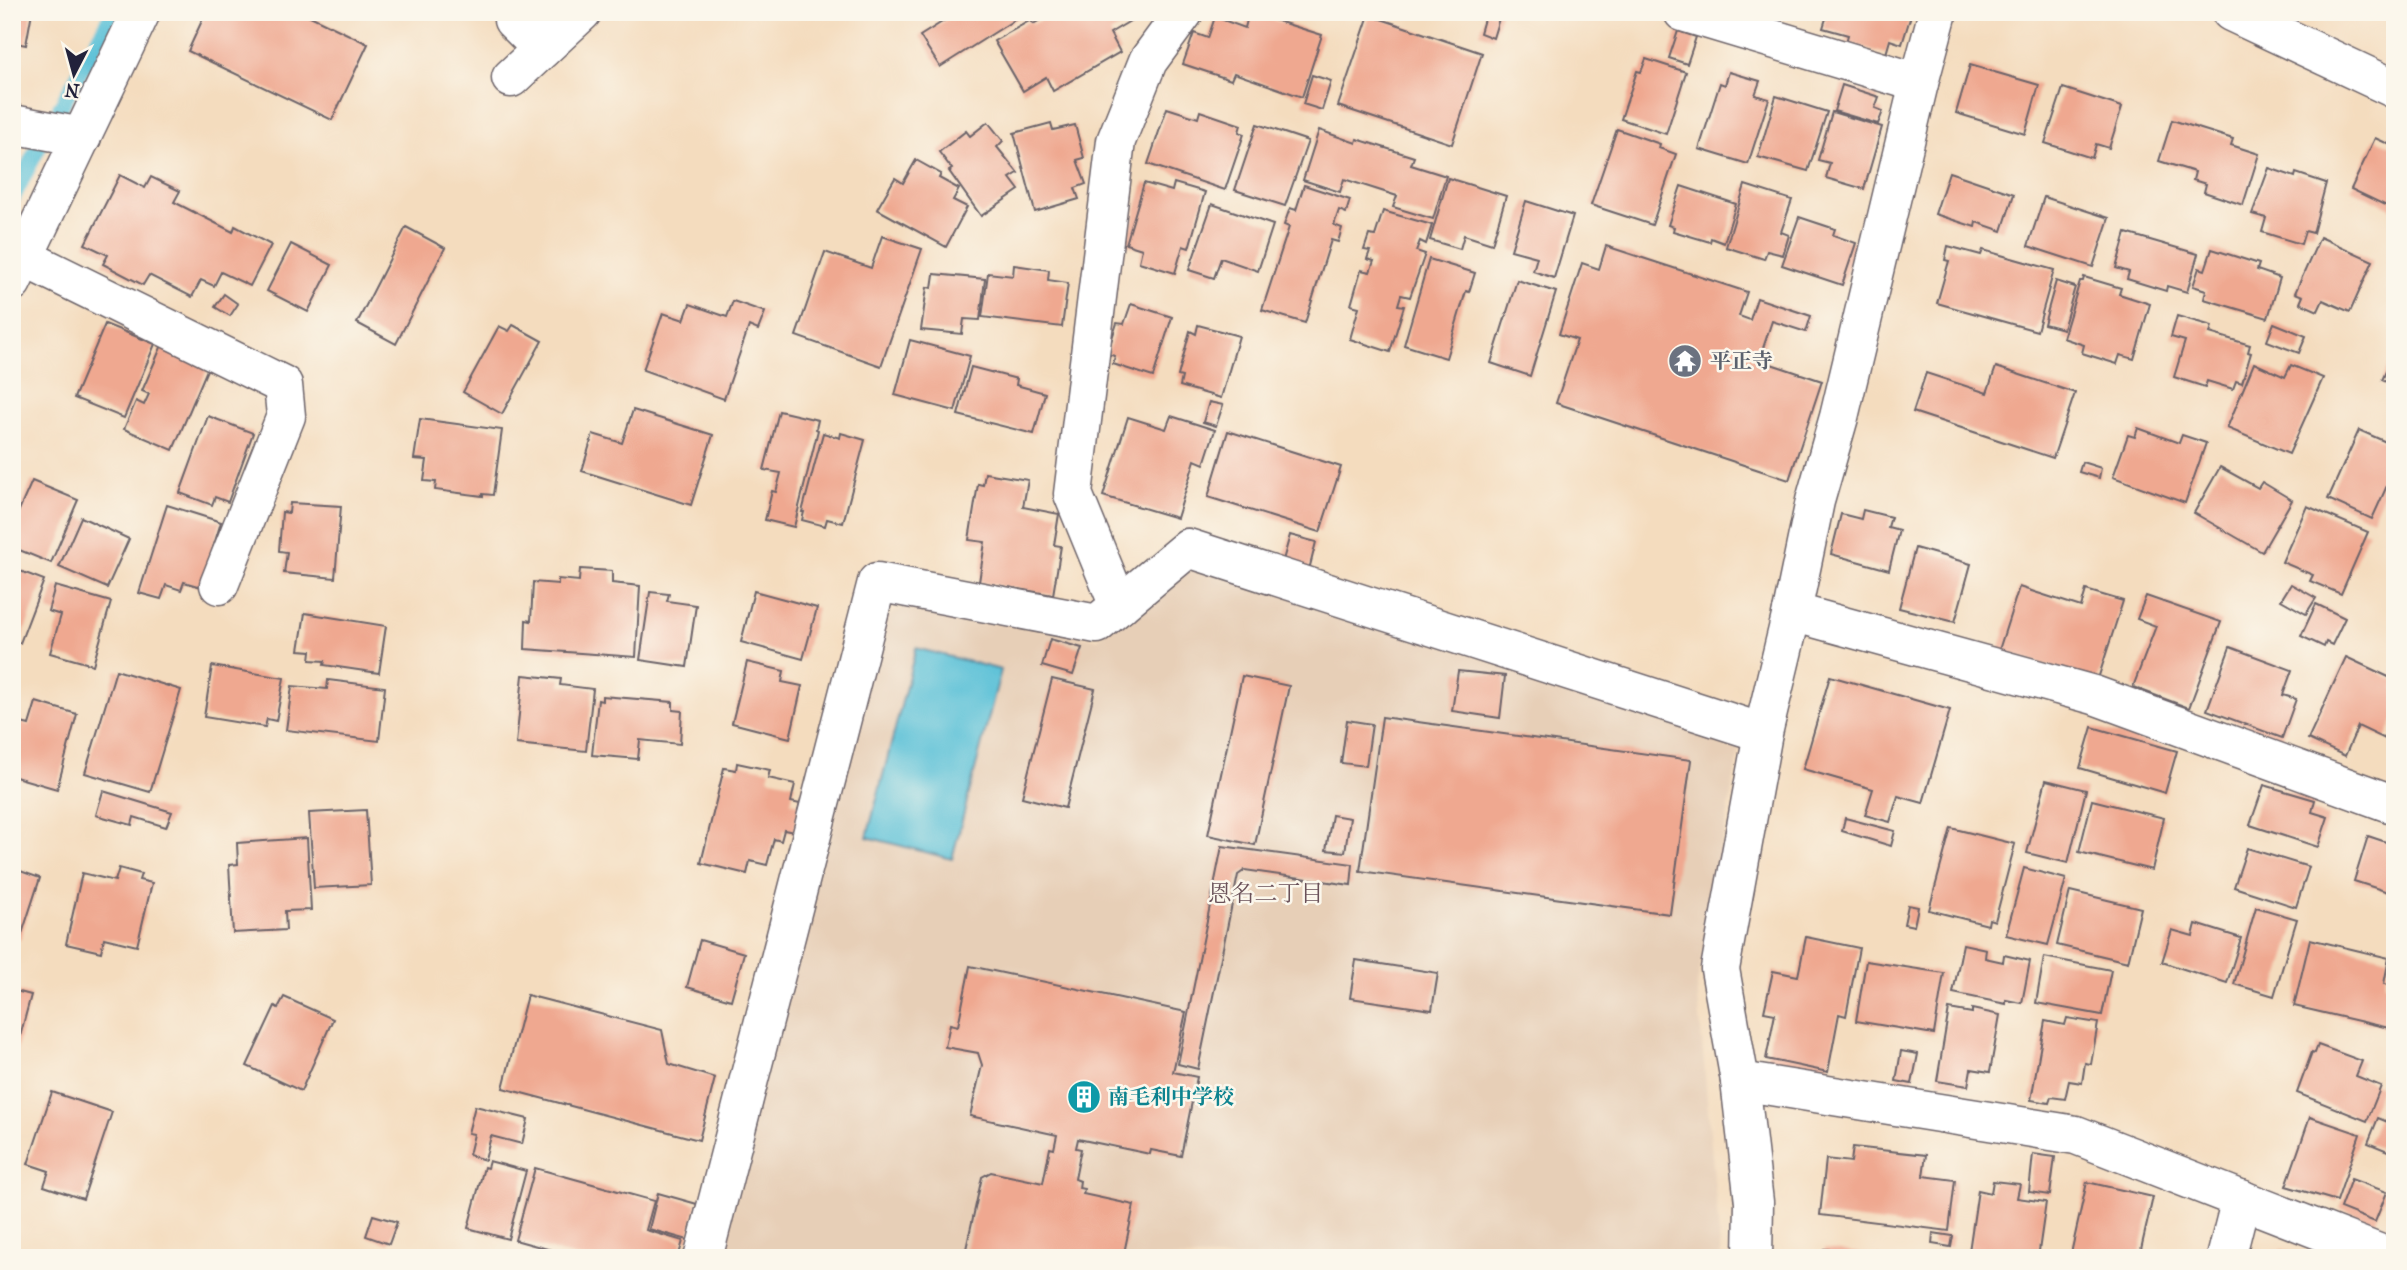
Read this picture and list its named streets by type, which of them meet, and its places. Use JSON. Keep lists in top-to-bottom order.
{
  "districts": ["恩名二丁目"],
  "places": {
    "temple": ["平正寺"],
    "building": ["南毛利中学校"]
  },
  "north": "bottom"
}
